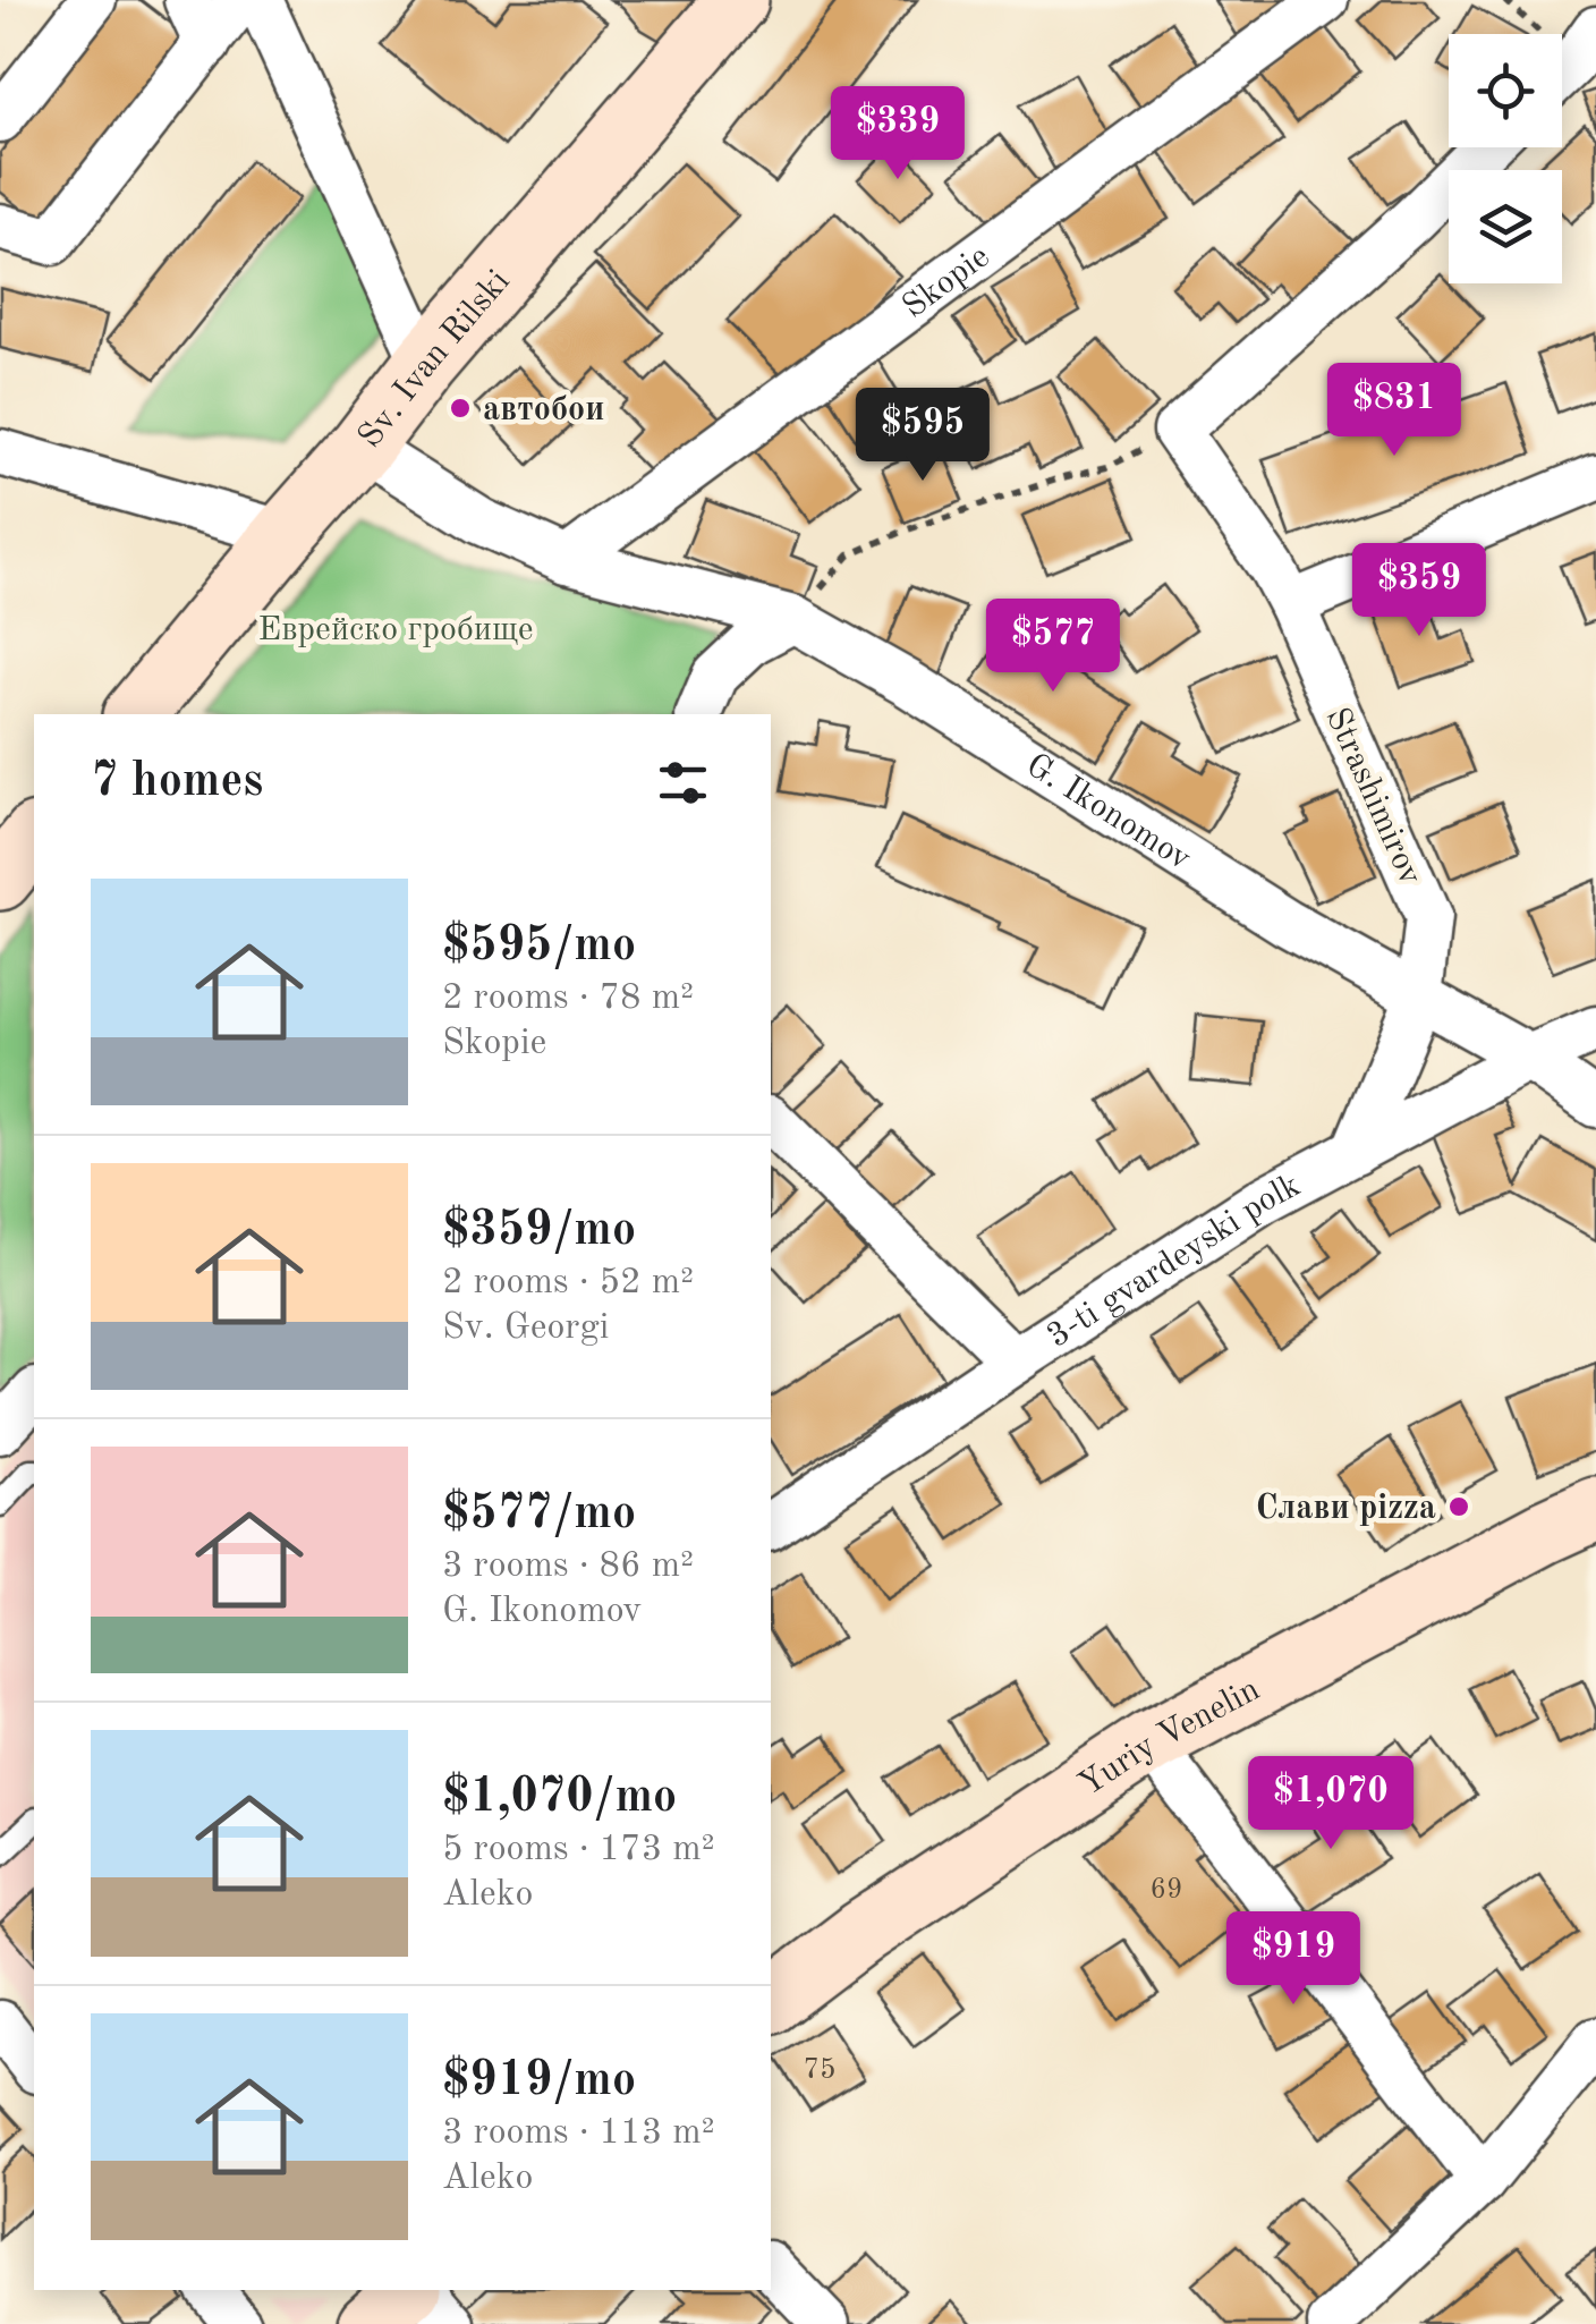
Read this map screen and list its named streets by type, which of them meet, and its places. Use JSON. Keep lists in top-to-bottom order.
{
  "streets": {
    "street": [
      "Skopie",
      "Sv. Ivan Rilski",
      "Strashimirov",
      "G. Ikonomov",
      "3-ti gvardeyski polk",
      "Yuriy Venelin"
    ]
  },
  "crossings": [
    ["Skopie", "G. Ikonomov"],
    ["Sv. Ivan Rilski", "G. Ikonomov"],
    ["Strashimirov", "G. Ikonomov"],
    ["Strashimirov", "3-ti gvardeyski polk"],
    ["G. Ikonomov", "3-ti gvardeyski polk"]
  ],
  "parks": ["Еврейско гробище"],
  "places": ["автобои", "Слави pizza"],
  "house_numbers": ["69", "75"],
  "page": {
    "price": [
      "$339",
      "$831",
      "$595",
      "$359",
      "$577",
      "$1,070",
      "$919"
    ],
    "heading": "7 homes",
    "list": [
      {
        "name": "$595/mo",
        "note": "2 rooms · 78 m² · Skopie"
      },
      {
        "name": "$359/mo",
        "note": "2 rooms · 52 m² · Sv. Georgi"
      },
      {
        "name": "$577/mo",
        "note": "3 rooms · 86 m² · G. Ikonomov"
      },
      {
        "name": "$1,070/mo",
        "note": "5 rooms · 173 m² · Aleko"
      },
      {
        "name": "$919/mo",
        "note": "3 rooms · 113 m² · Aleko"
      }
    ]
  }
}
